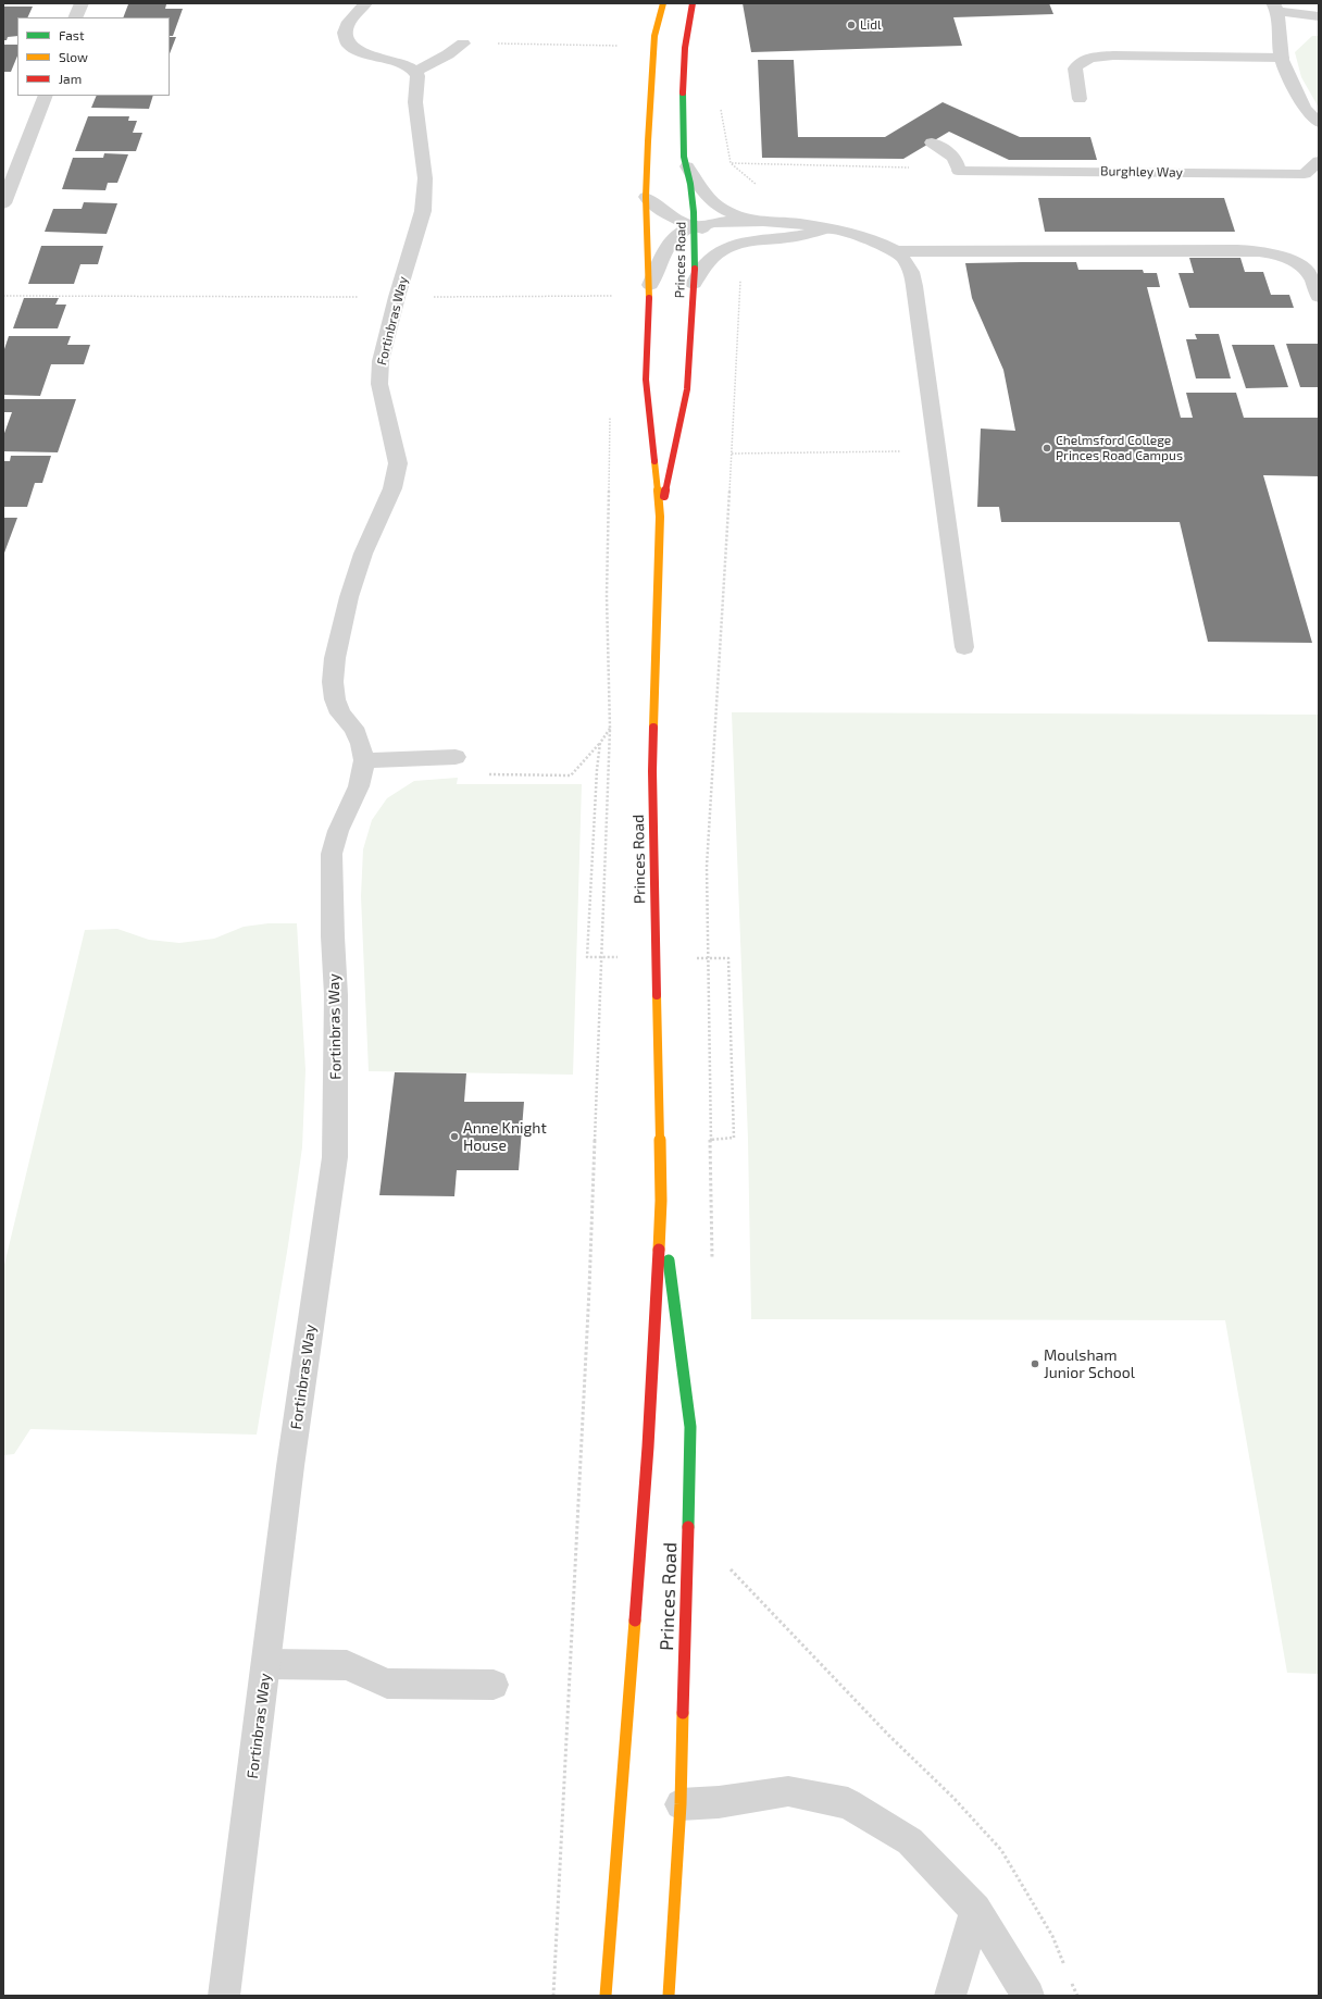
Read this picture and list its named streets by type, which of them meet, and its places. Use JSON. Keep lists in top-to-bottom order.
{
  "streets": {
    "main road": ["Princes Road"],
    "street": ["Burghley Way", "Fortinbras Way"]
  },
  "places": [
    "Lidl",
    "Chelmsford College Princes Road Campus",
    "Anne Knight House",
    "Moulsham Junior School"
  ],
  "legend": ["Fast", "Slow", "Jam"]
}
